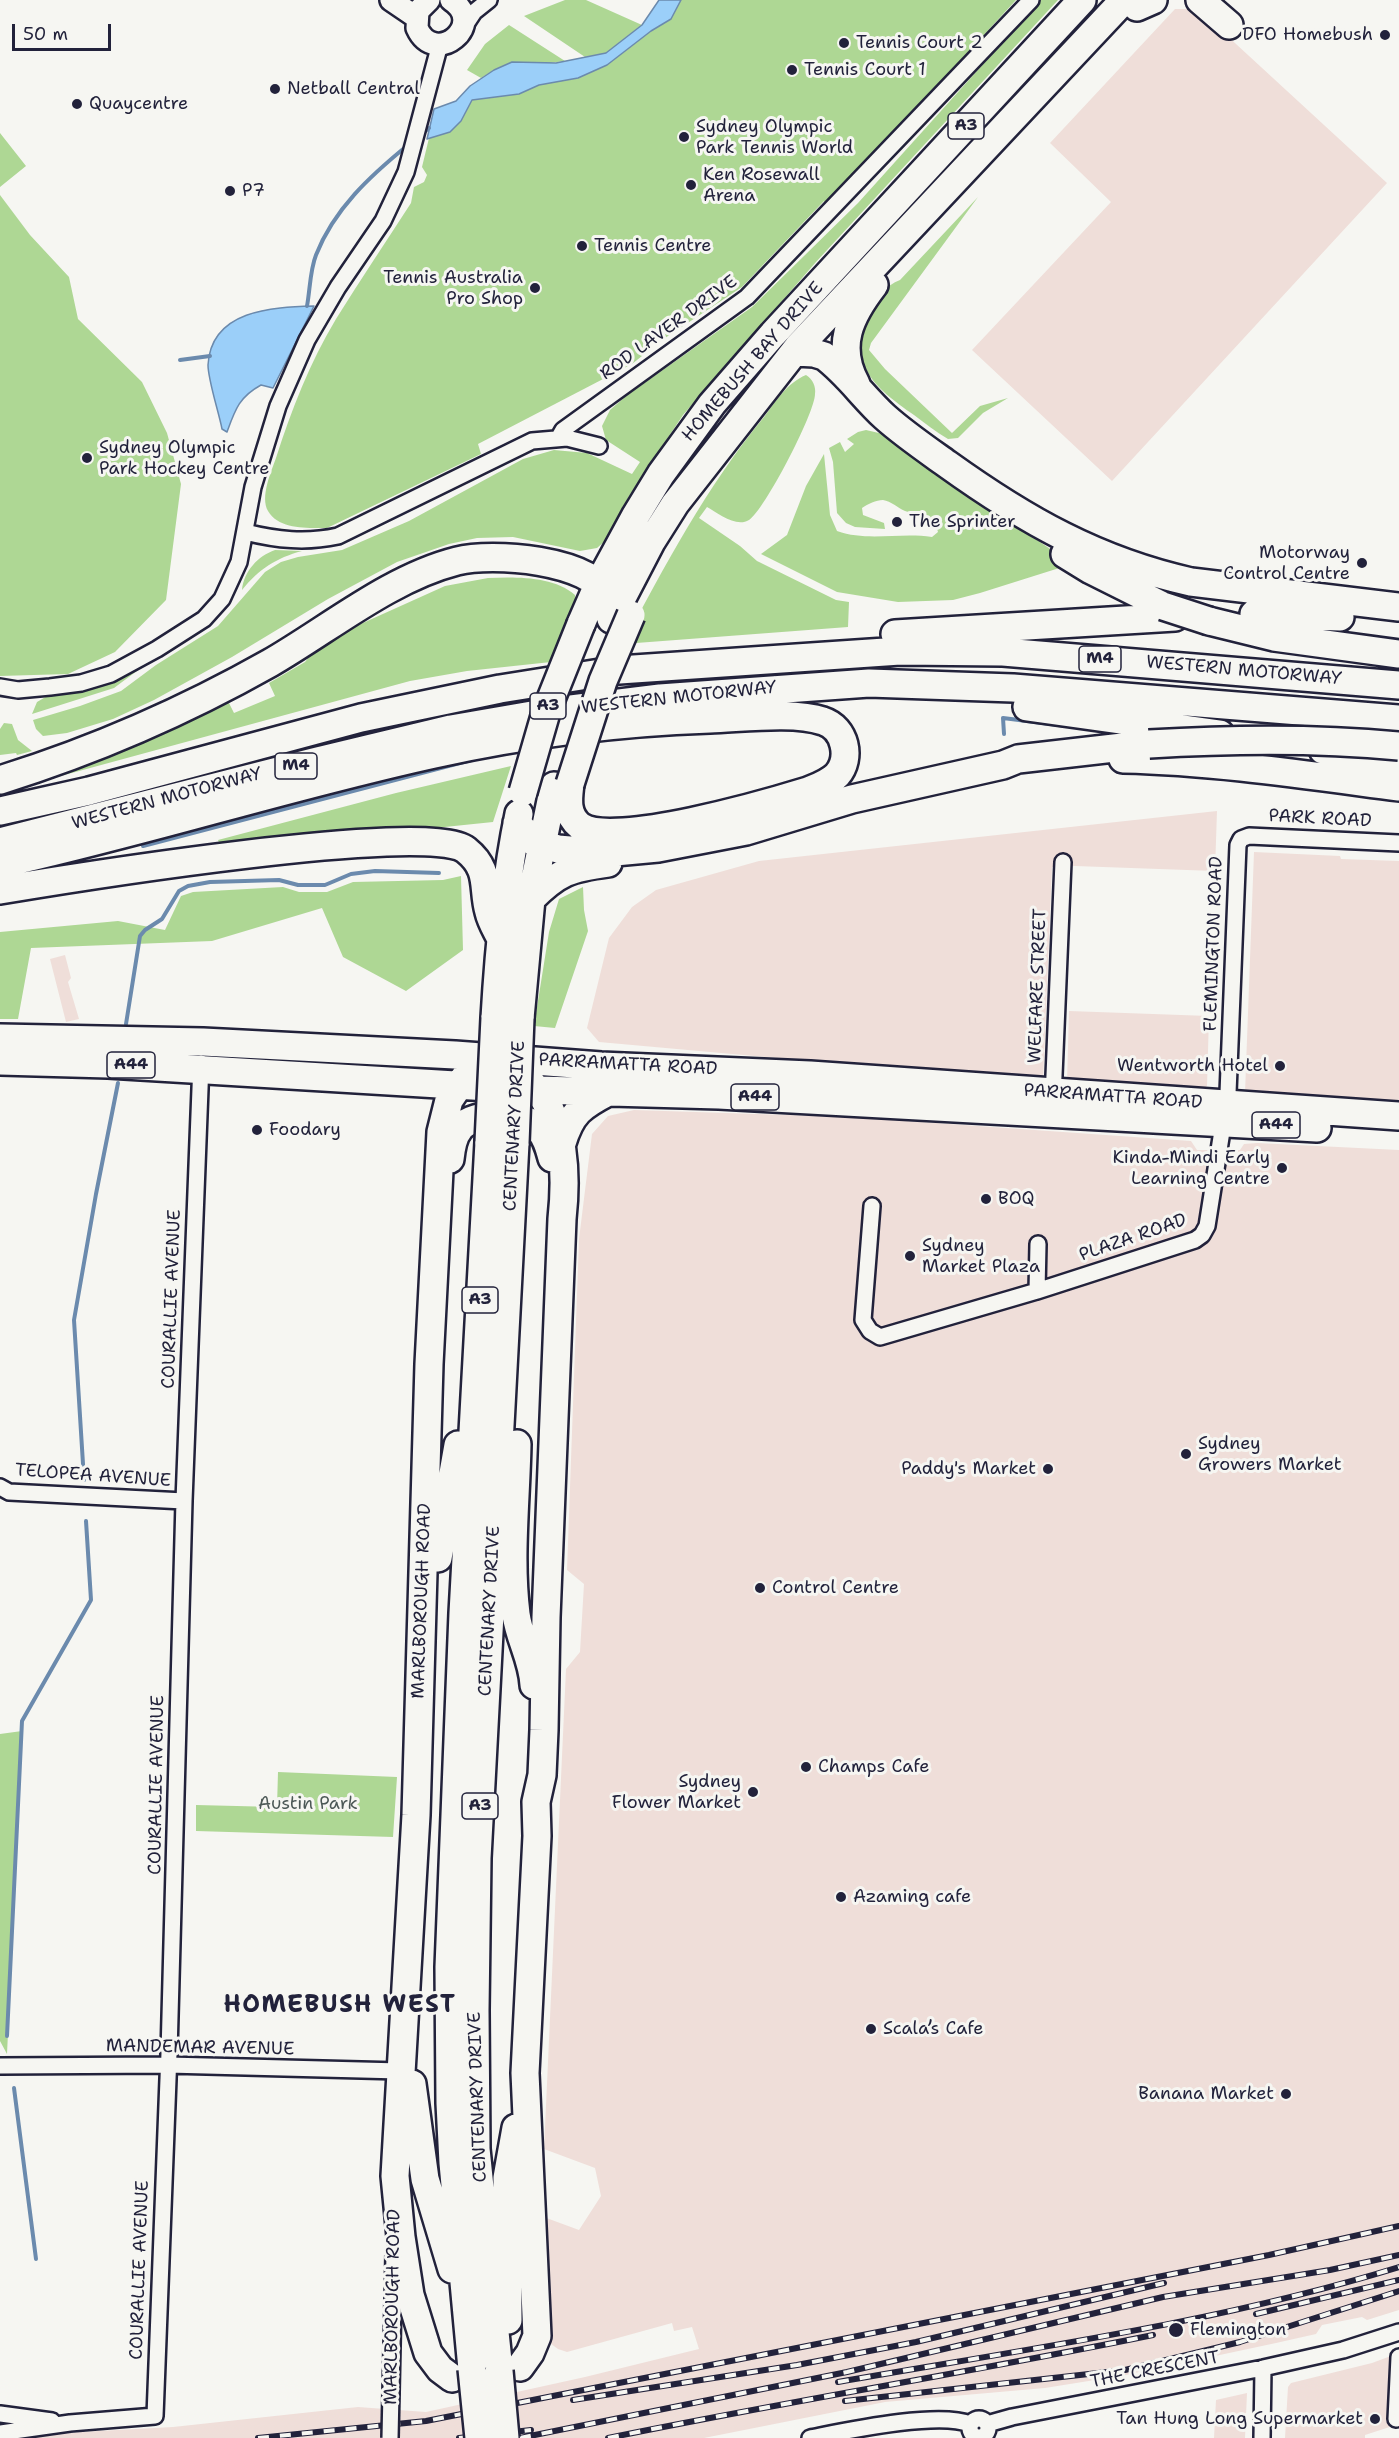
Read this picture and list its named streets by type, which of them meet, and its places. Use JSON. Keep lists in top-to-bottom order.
{
  "streets": {
    "highway": [
      "A3",
      "HOMEBUSH BAY DRIVE",
      "M4",
      "WESTERN MOTORWAY",
      "A44",
      "PARRAMATTA ROAD",
      "CENTENARY DRIVE",
      "MARLBOROUGH ROAD"
    ],
    "street": [
      "ROD LAVER DRIVE",
      "PARK ROAD",
      "FLEMINGTON ROAD",
      "WELFARE STREET",
      "PLAZA ROAD",
      "COURALLIE AVENUE",
      "TELOPEA AVENUE",
      "MANDEMAR AVENUE",
      "THE CRESCENT"
    ]
  },
  "crossings": [
    ["HOMEBUSH BAY DRIVE", "CENTENARY DRIVE"],
    ["PARK ROAD", "FLEMINGTON ROAD"],
    ["FLEMINGTON ROAD", "PARRAMATTA ROAD"],
    ["FLEMINGTON ROAD", "PLAZA ROAD"],
    ["WELFARE STREET", "PARRAMATTA ROAD"],
    ["PARRAMATTA ROAD", "PLAZA ROAD"],
    ["PARRAMATTA ROAD", "COURALLIE AVENUE"],
    ["PARRAMATTA ROAD", "MARLBOROUGH ROAD"],
    ["COURALLIE AVENUE", "TELOPEA AVENUE"],
    ["COURALLIE AVENUE", "MANDEMAR AVENUE"],
    ["MARLBOROUGH ROAD", "MANDEMAR AVENUE"]
  ],
  "districts": ["HOMEBUSH WEST"],
  "parks": ["Austin Park"],
  "places": [
    "DFO Homebush",
    "Tennis Court 2",
    "Tennis Court 1",
    "Netball Central",
    "Quaycentre",
    "Sydney Olympic Park Tennis World",
    "Ken Rosewall Arena",
    "P7",
    "Tennis Centre",
    "Tennis Australia Pro Shop",
    "Sydney Olympic Park Hockey Centre",
    "The Sprinter",
    "Motorway Control Centre",
    "Wentworth Hotel",
    "Foodary",
    "Kinda-Mindi Early Learning Centre",
    "BOQ",
    "Sydney Market Plaza",
    "Sydney Growers Market",
    "Paddy's Market",
    "Control Centre",
    "Champs Cafe",
    "Sydney Flower Market",
    "Azaming cafe",
    "Scala’s Cafe",
    "Banana Market",
    "Flemington",
    "Tan Hung Long Supermarket"
  ],
  "scale_bar": "50 m"
}
